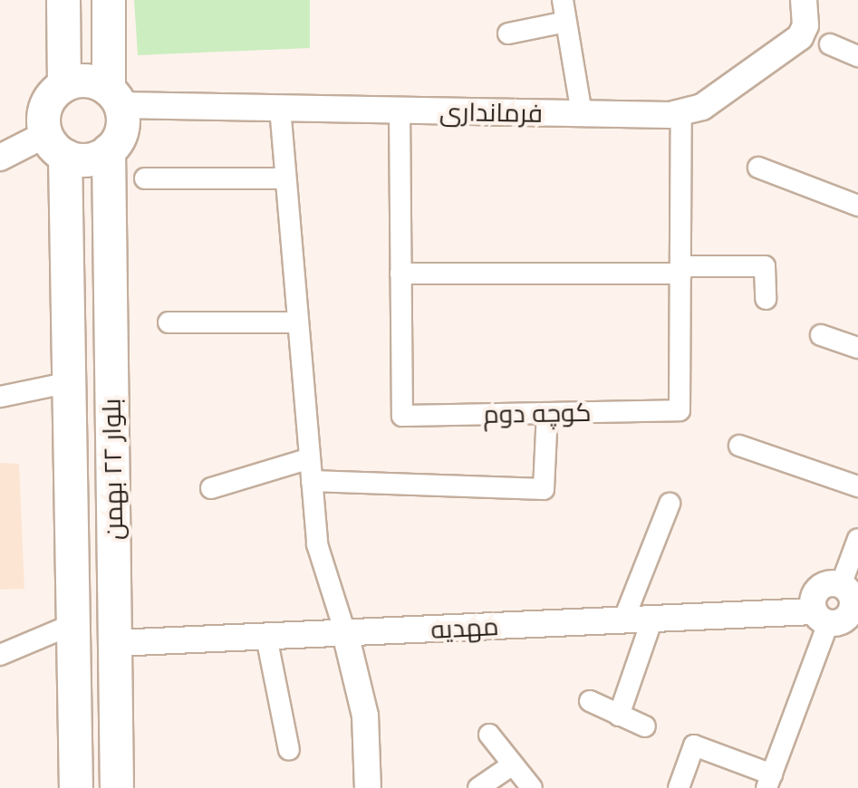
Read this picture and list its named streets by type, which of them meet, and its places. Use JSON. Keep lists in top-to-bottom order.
{
  "streets": {
    "main road": ["بلوار ۲۲ بهمن"],
    "street": ["فرمانداری", "کوچه دوم", "مهدیه"]
  },
  "crossings": [
    ["فرمانداری", "کوچه دوم"],
    ["فرمانداری", "بلوار ۲۲ بهمن"],
    ["بلوار ۲۲ بهمن", "مهدیه"]
  ]
}
